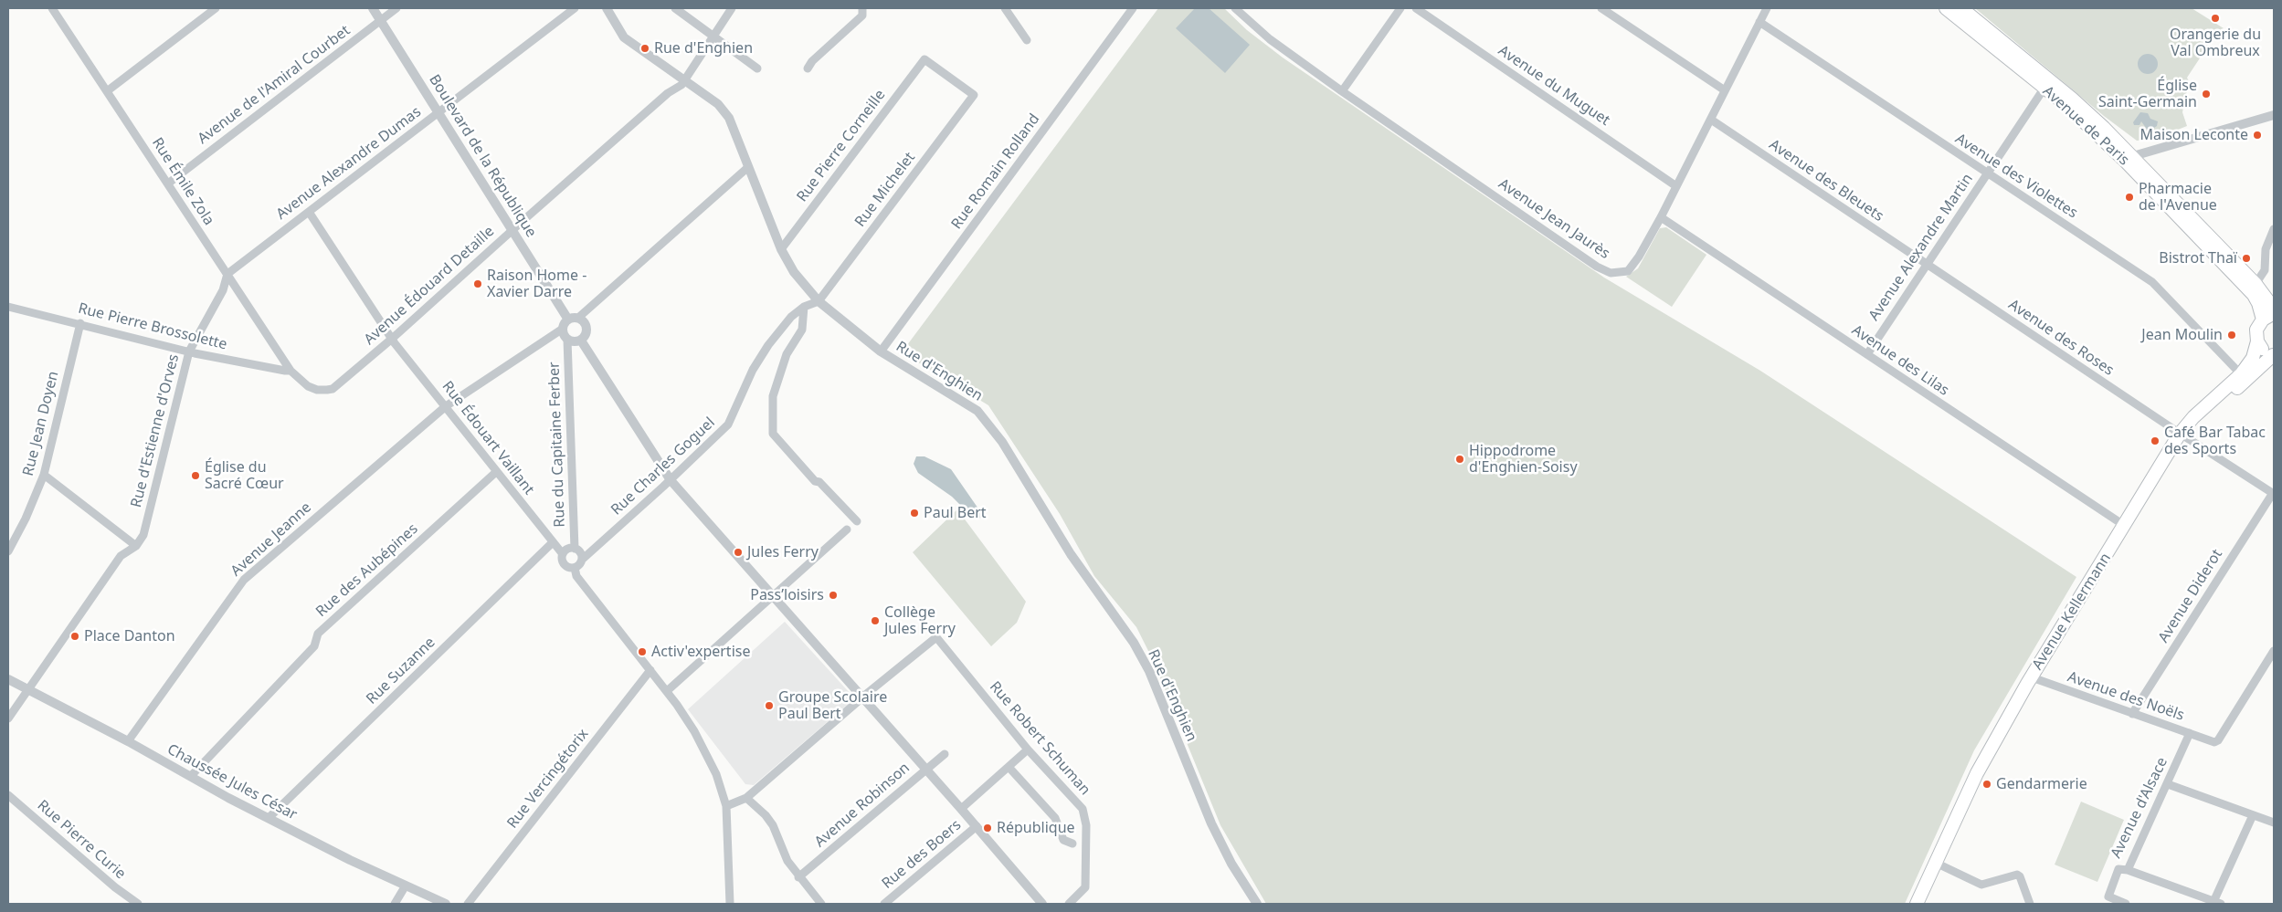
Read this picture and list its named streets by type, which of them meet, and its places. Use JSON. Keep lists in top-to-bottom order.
{
  "streets": {
    "main road": ["Avenue de Paris", "Avenue Kellermann"],
    "street": [
      "Avenue de l'Amiral Courbet",
      "Avenue du Muguet",
      "Rue Pierre Corneille",
      "Boulevard de la République",
      "Avenue Alexandre Dumas",
      "Rue Romain Rolland",
      "Avenue des Violettes",
      "Avenue des Bleuets",
      "Rue Émile Zola",
      "Rue Michelet",
      "Avenue Jean Jaurès",
      "Avenue Alexandre Martin",
      "Avenue Édouard Detaille",
      "Rue Pierre Brossolette",
      "Avenue des Roses",
      "Avenue des Lilas",
      "Rue d'Enghien",
      "Rue Jean Doyen",
      "Rue d'Estienne d'Orves",
      "Rue Édouart Vaillant",
      "Rue du Capitaine Ferber",
      "Rue Charles Goguel",
      "Avenue Jeanne",
      "Rue des Aubépines",
      "Avenue Diderot",
      "Rue Suzanne",
      "Avenue des Noëls",
      "Rue Robert Schuman",
      "Rue Vercingétorix",
      "Chaussée Jules César",
      "Avenue Robinson",
      "Avenue d'Alsace",
      "Rue Pierre Curie",
      "Rue des Boers"
    ]
  },
  "crossings": [
    ["Avenue de l'Amiral Courbet", "Boulevard de la République"],
    ["Avenue de l'Amiral Courbet", "Rue Émile Zola"],
    ["Avenue du Muguet", "Avenue Jean Jaurès"],
    ["Avenue de Paris", "Avenue Alexandre Martin"],
    ["Avenue de Paris", "Avenue Kellermann"],
    ["Rue Pierre Corneille", "Rue Michelet"],
    ["Rue Pierre Corneille", "Rue d'Enghien"],
    ["Boulevard de la République", "Avenue Alexandre Dumas"],
    ["Boulevard de la République", "Avenue Édouard Detaille"],
    ["Boulevard de la République", "Rue du Capitaine Ferber"],
    ["Boulevard de la République", "Avenue Jeanne"],
    ["Avenue Alexandre Dumas", "Rue Émile Zola"],
    ["Avenue Alexandre Dumas", "Rue d'Estienne d'Orves"],
    ["Avenue Alexandre Dumas", "Rue Édouart Vaillant"],
    ["Rue Romain Rolland", "Rue d'Enghien"],
    ["Avenue des Violettes", "Avenue Jean Jaurès"],
    ["Avenue des Violettes", "Avenue Alexandre Martin"],
    ["Avenue des Violettes", "Avenue Kellermann"],
    ["Avenue des Bleuets", "Avenue Jean Jaurès"],
    ["Avenue des Bleuets", "Avenue Alexandre Martin"],
    ["Avenue des Bleuets", "Avenue des Roses"],
    ["Rue Émile Zola", "Avenue Édouard Detaille"],
    ["Rue Émile Zola", "Rue Pierre Brossolette"],
    ["Rue Émile Zola", "Rue d'Estienne d'Orves"],
    ["Rue Michelet", "Rue d'Enghien"],
    ["Rue Michelet", "Rue Charles Goguel"],
    ["Avenue Jean Jaurès", "Avenue des Lilas"],
    ["Avenue Alexandre Martin", "Avenue des Roses"],
    ["Avenue Alexandre Martin", "Avenue des Lilas"],
    ["Avenue Édouard Detaille", "Rue Pierre Brossolette"],
    ["Avenue Édouard Detaille", "Rue d'Enghien"],
    ["Avenue Édouard Detaille", "Rue Édouart Vaillant"],
    ["Rue Pierre Brossolette", "Rue Jean Doyen"],
    ["Rue Pierre Brossolette", "Rue d'Estienne d'Orves"],
    ["Avenue des Roses", "Avenue Diderot"],
    ["Avenue des Roses", "Avenue Kellermann"],
    ["Avenue des Lilas", "Avenue Kellermann"],
    ["Rue d'Enghien", "Rue Charles Goguel"],
    ["Rue Édouart Vaillant", "Rue du Capitaine Ferber"],
    ["Rue Édouart Vaillant", "Rue Charles Goguel"],
    ["Rue Édouart Vaillant", "Avenue Jeanne"],
    ["Rue Édouart Vaillant", "Rue des Aubépines"],
    ["Rue Édouart Vaillant", "Rue Suzanne"],
    ["Rue du Capitaine Ferber", "Rue Charles Goguel"],
    ["Rue du Capitaine Ferber", "Avenue Jeanne"],
    ["Avenue Jeanne", "Chaussée Jules César"],
    ["Rue des Aubépines", "Chaussée Jules César"],
    ["Avenue Diderot", "Avenue des Noëls"],
    ["Avenue Kellermann", "Avenue des Noëls"],
    ["Rue Suzanne", "Chaussée Jules César"],
    ["Avenue des Noëls", "Avenue d'Alsace"]
  ],
  "places": [
    "Orangerie du Val Ombreux",
    "Rue d'Enghien",
    "Église Saint-Germain",
    "Maison Leconte",
    "Pharmacie de l'Avenue",
    "Bistrot Thaï",
    "Raison Home - Xavier Darre",
    "Jean Moulin",
    "Café Bar Tabac des Sports",
    "Hippodrome d'Enghien-Soisy",
    "Église du Sacré Cœur",
    "Paul Bert",
    "Jules Ferry",
    "Pass’loisirs",
    "Collège Jules Ferry",
    "Place Danton",
    "Activ'expertise",
    "Groupe Scolaire Paul Bert",
    "Gendarmerie",
    "République"
  ]
}
